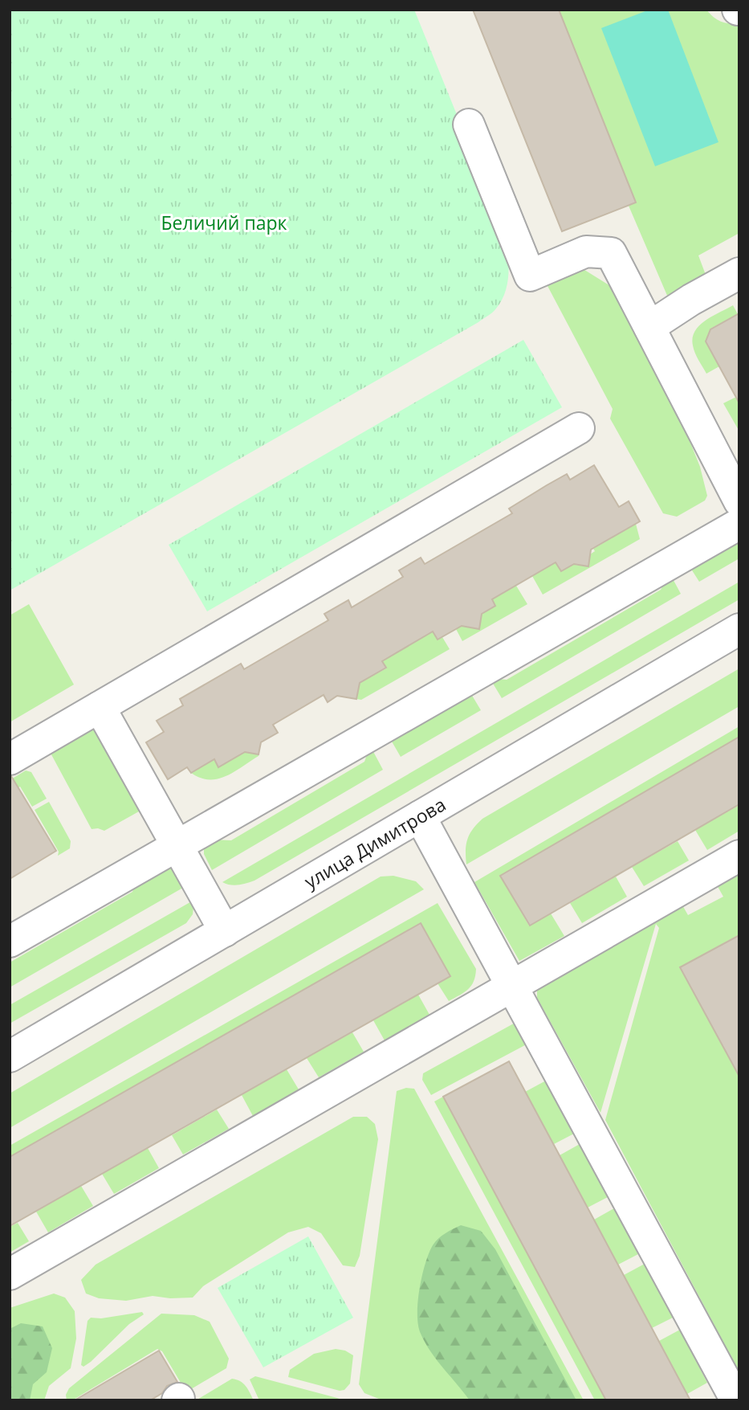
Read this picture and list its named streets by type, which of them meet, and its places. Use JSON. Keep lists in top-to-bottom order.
{
  "streets": {
    "street": ["улица Димитрова"]
  },
  "parks": ["Беличий парк"]
}
